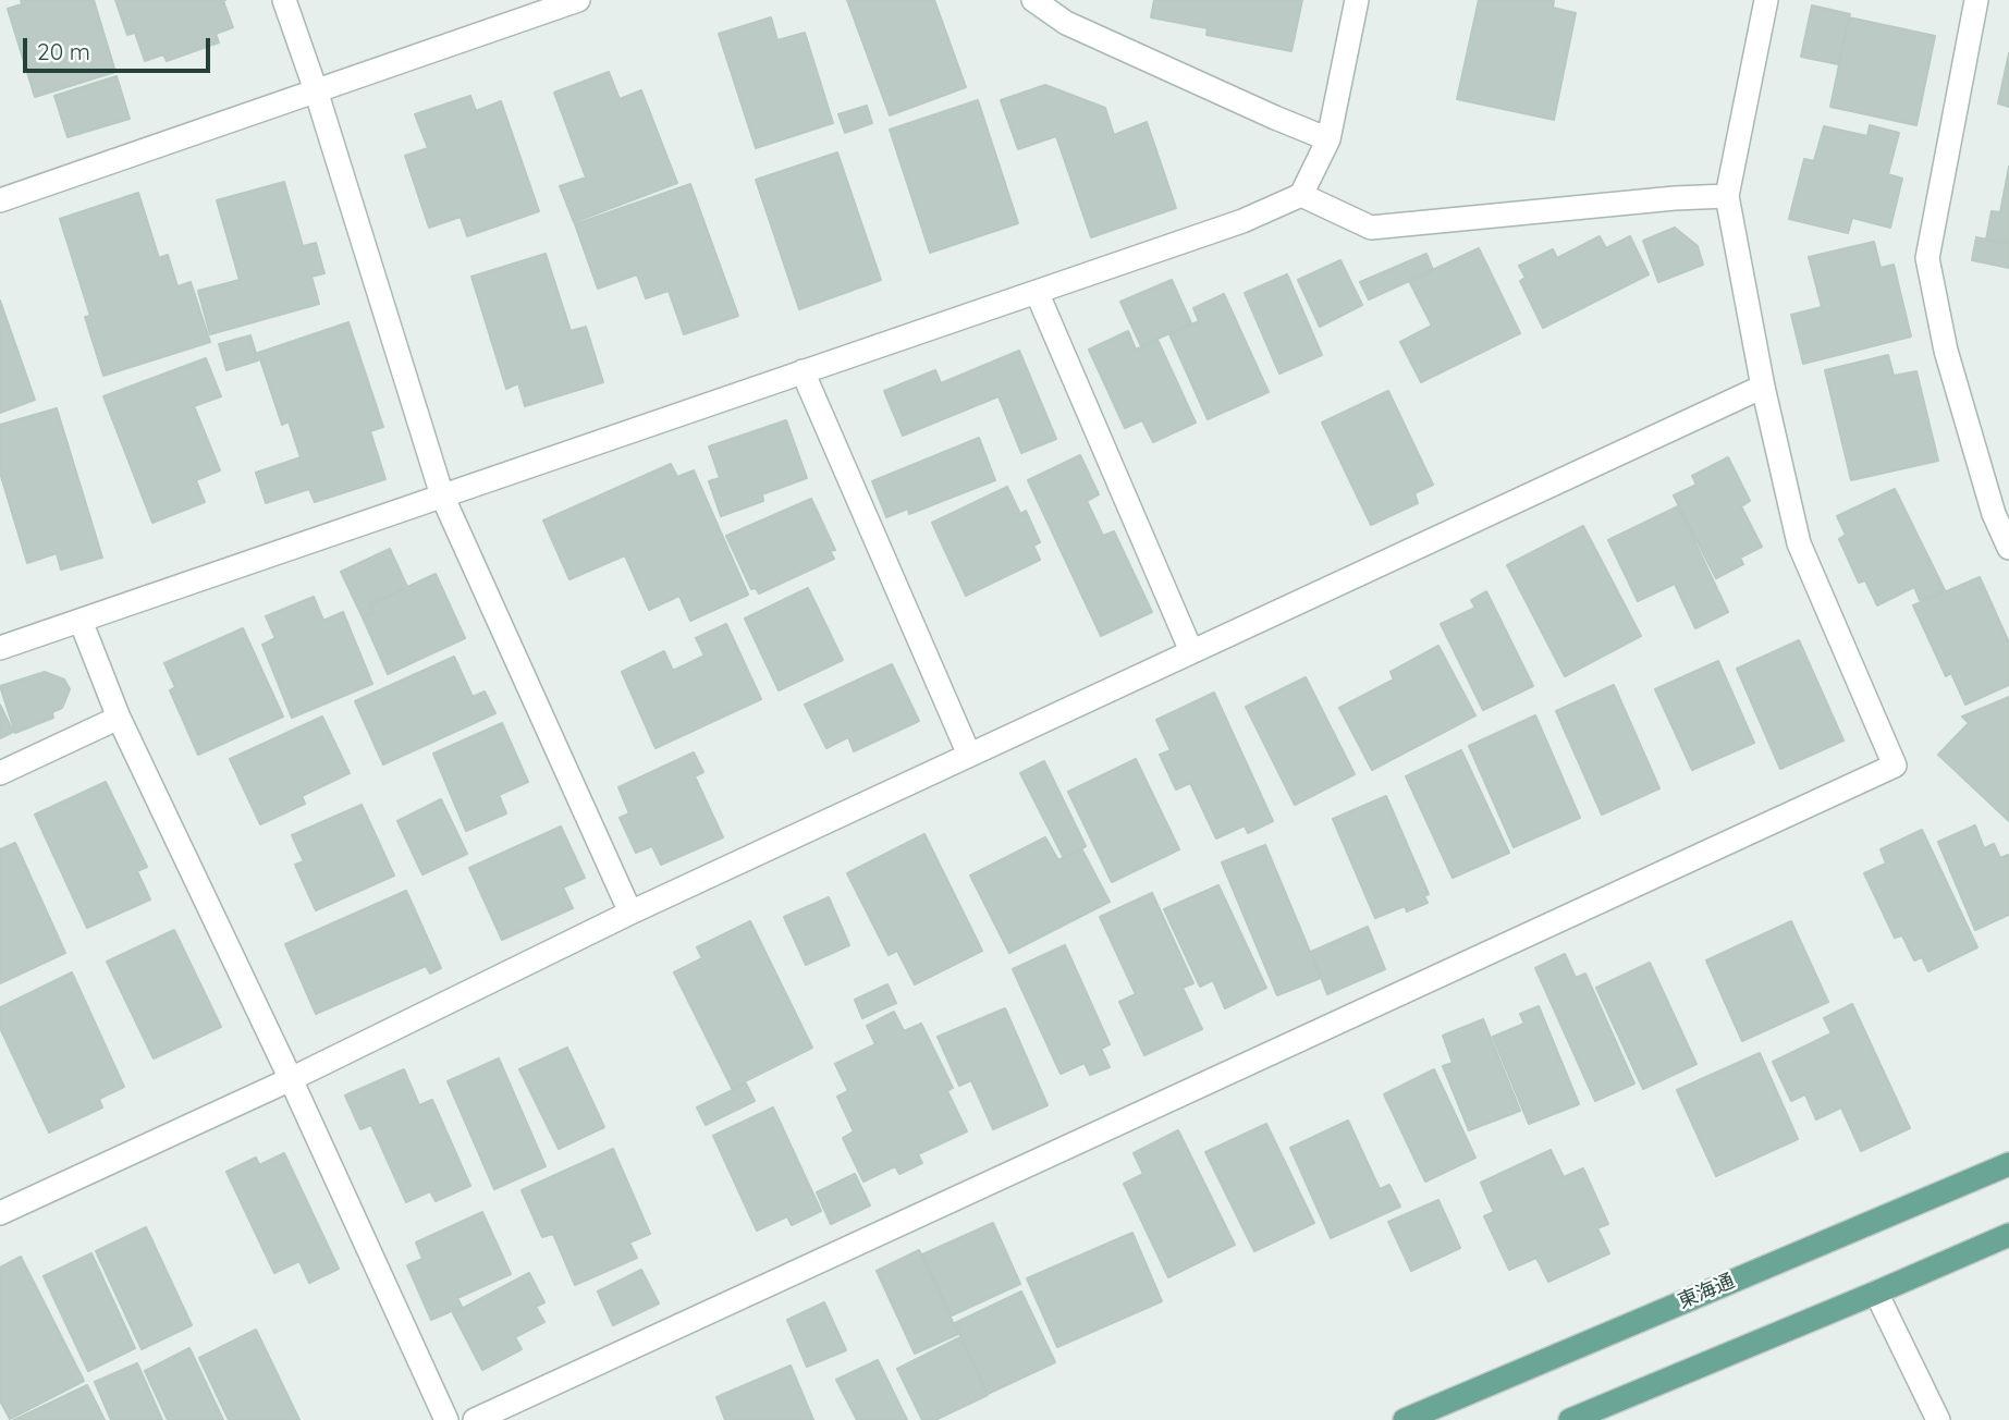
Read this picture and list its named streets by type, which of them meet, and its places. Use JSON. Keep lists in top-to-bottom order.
{
  "streets": {
    "main road": ["東海通"]
  },
  "scale_bar": "20 m"
}
